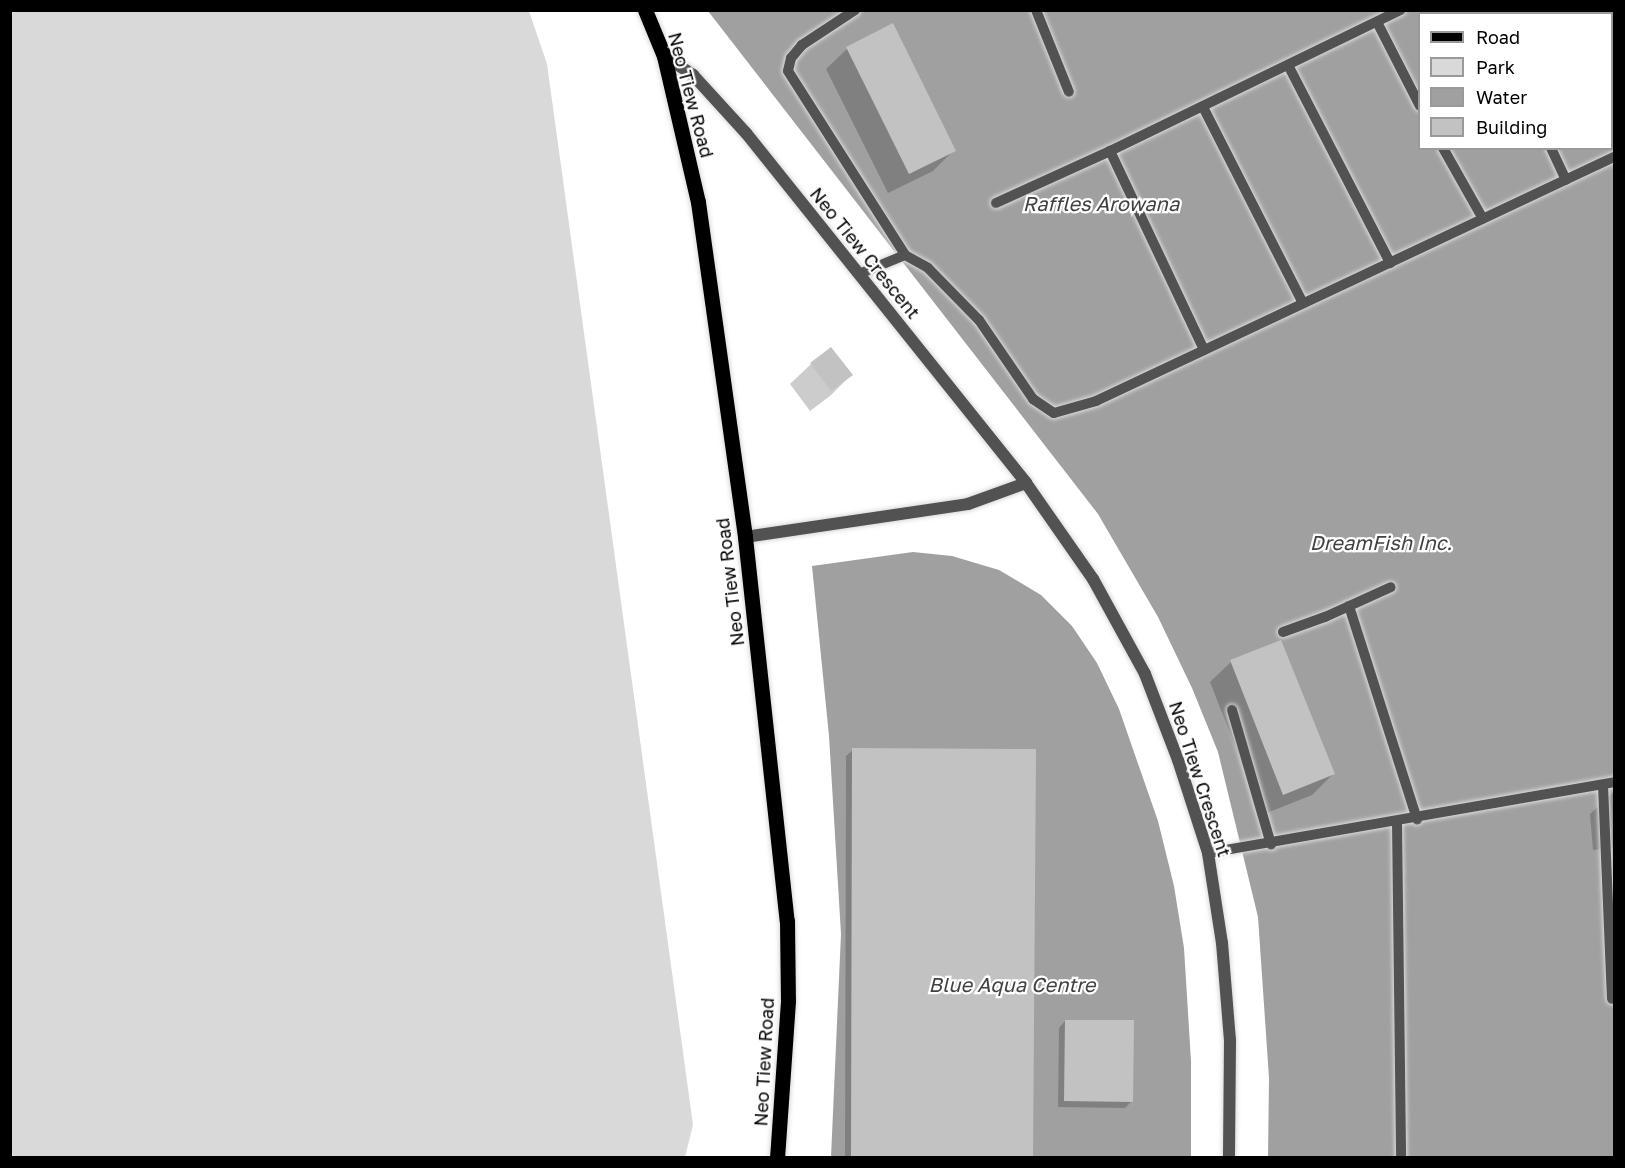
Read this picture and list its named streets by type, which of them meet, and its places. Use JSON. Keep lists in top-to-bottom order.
{
  "streets": {
    "main road": ["Neo Tiew Road"],
    "street": ["Neo Tiew Crescent"]
  },
  "crossings": [
    ["Neo Tiew Road", "Neo Tiew Crescent"]
  ],
  "water": ["Raffles Arowana", "DreamFish Inc.", "Blue Aqua Centre"],
  "legend": [
    "Road",
    "Park",
    "Water",
    "Building"
  ]
}
